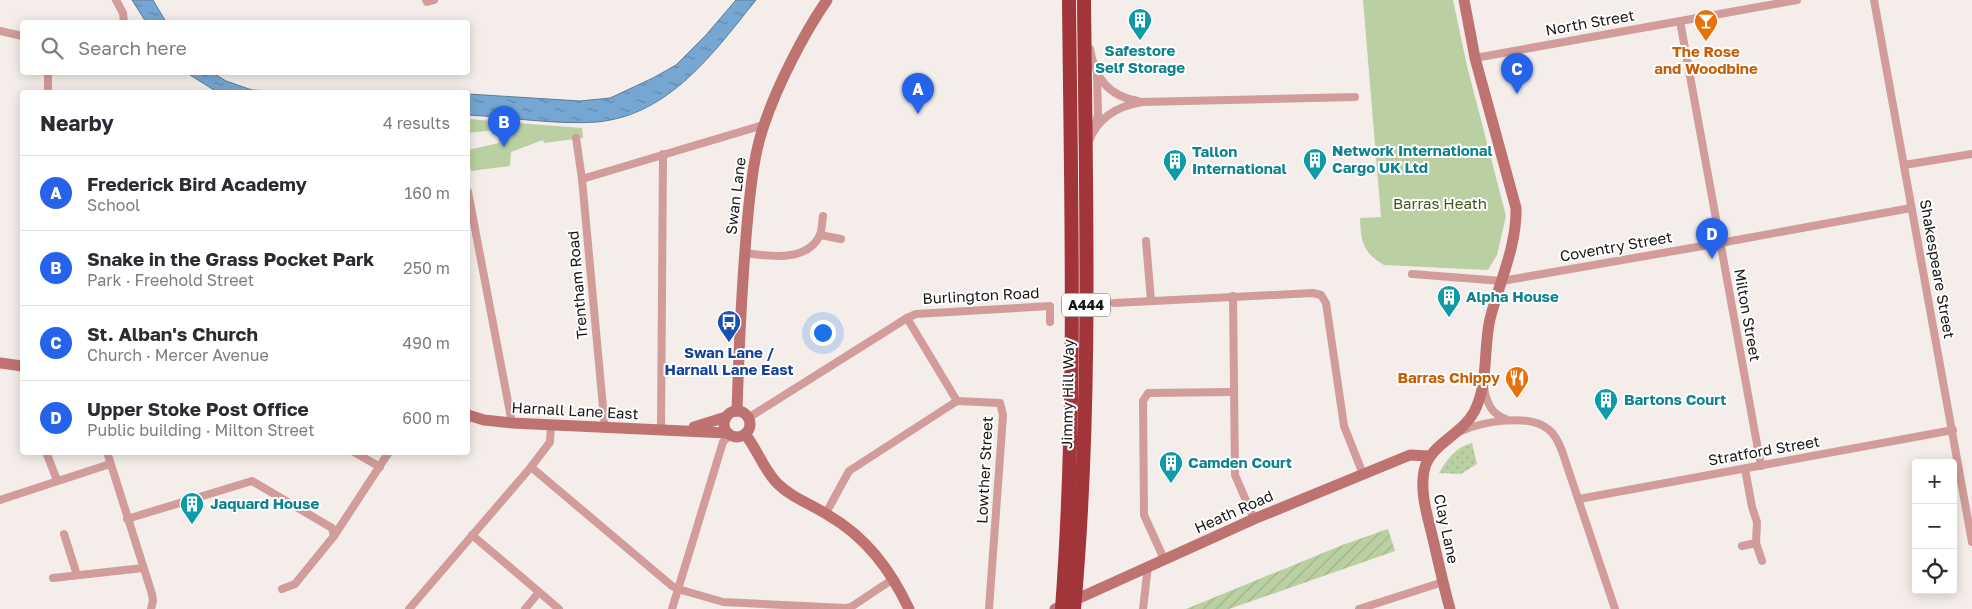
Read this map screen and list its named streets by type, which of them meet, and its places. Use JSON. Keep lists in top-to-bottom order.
{
  "streets": {
    "highway": ["A444", "Jimmy Hill Way"],
    "street": [
      "North Street",
      "Swan Lane",
      "Coventry Street",
      "Shakespeare Street",
      "Trentham Road",
      "Burlington Road",
      "Milton Street",
      "Harnall Lane East",
      "Stratford Street",
      "Lowther Street",
      "Heath Road",
      "Clay Lane"
    ]
  },
  "crossings": [
    ["North Street", "Milton Street"],
    ["Swan Lane", "Burlington Road"],
    ["Swan Lane", "Harnall Lane East"],
    ["Coventry Street", "Shakespeare Street"],
    ["Coventry Street", "Milton Street"],
    ["Shakespeare Street", "Stratford Street"],
    ["Trentham Road", "Harnall Lane East"],
    ["Burlington Road", "Harnall Lane East"],
    ["Milton Street", "Stratford Street"],
    ["Heath Road", "Clay Lane"]
  ],
  "parks": ["Barras Heath"],
  "places": {
    "building": [
      "Safestore Self Storage",
      "Network International Cargo UK Ltd",
      "Tallon International",
      "Alpha House",
      "Bartons Court",
      "Camden Court",
      "Jaquard House"
    ],
    "bar": ["The Rose and Woodbine"],
    "bus stop": ["Swan Lane / Harnall Lane East"],
    "restaurant": ["Barras Chippy"]
  },
  "page": {
    "search": "Search here",
    "pins": [
      "C",
      "A",
      "B",
      "D"
    ],
    "heading": ["Nearby", "4 results"],
    "list": [
      {
        "mark": "A",
        "name": "Frederick Bird Academy",
        "note": "School",
        "value": "160 m"
      },
      {
        "mark": "B",
        "name": "Snake in the Grass Pocket Park",
        "note": "Park · Freehold Street",
        "value": "250 m"
      },
      {
        "mark": "C",
        "name": "St. Alban's Church",
        "note": "Church · Mercer Avenue",
        "value": "490 m"
      },
      {
        "mark": "D",
        "name": "Upper Stoke Post Office",
        "note": "Public building · Milton Street",
        "value": "600 m"
      }
    ],
    "map_buttons": ["+", "−"]
  }
}
